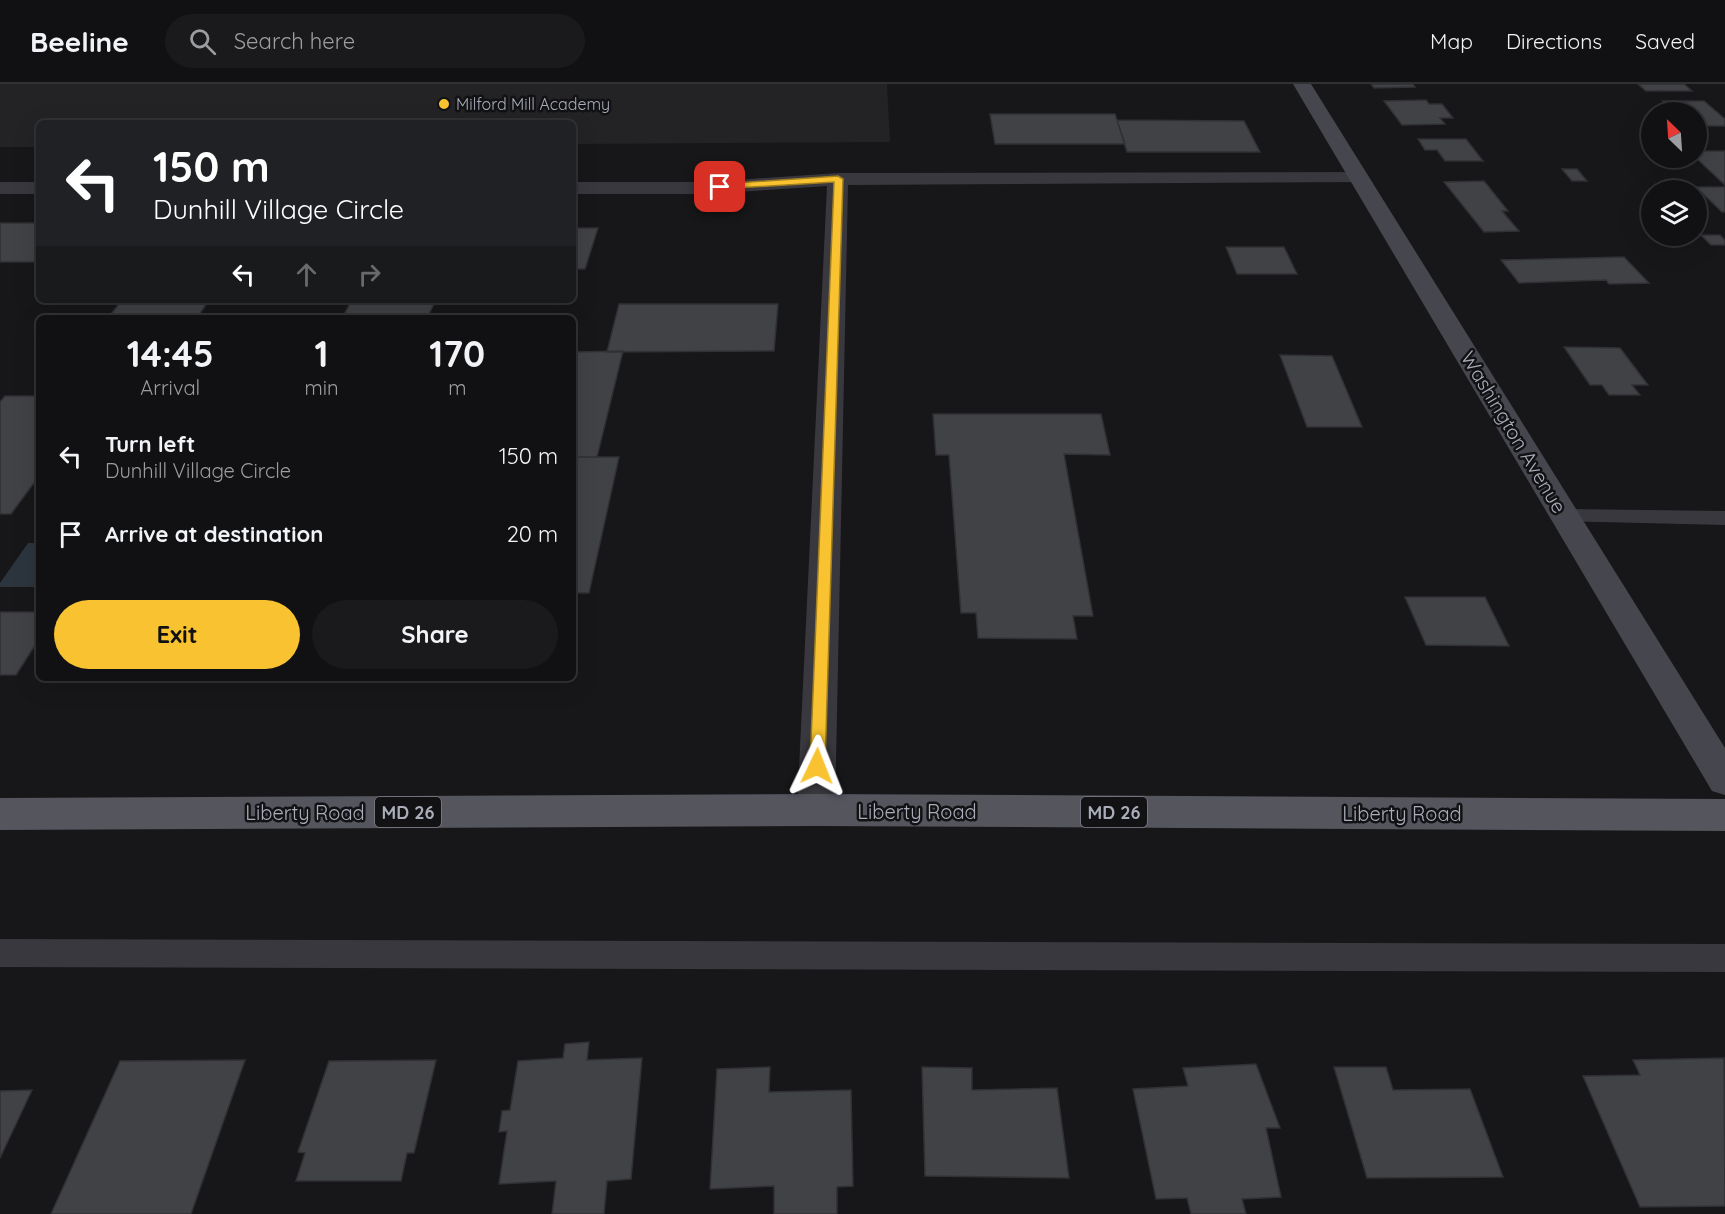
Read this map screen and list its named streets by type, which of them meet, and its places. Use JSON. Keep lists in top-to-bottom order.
{
  "streets": {
    "main road": ["Washington Avenue", "Liberty Road", "MD 26"]
  },
  "places": ["Milford Mill Academy"],
  "north": "top left",
  "page": {
    "header": "Beeline",
    "search": "Search here",
    "nav": ["Map", "Directions", "Saved"],
    "turn": ["150 m", "Dunhill Village Circle"],
    "eta": [
      "14:45",
      "Arrival",
      "1",
      "min",
      "170",
      "m"
    ],
    "list": [
      {
        "name": "Turn left",
        "note": "Dunhill Village Circle",
        "value": "150 m"
      },
      {
        "name": "Arrive at destination",
        "value": "20 m"
      }
    ],
    "buttons": ["Exit", "Share"]
  }
}
